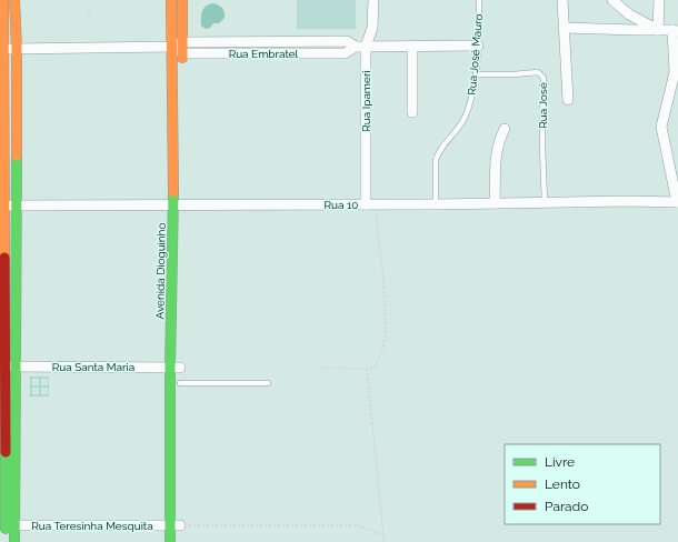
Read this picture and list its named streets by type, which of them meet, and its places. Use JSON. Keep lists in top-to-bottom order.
{
  "streets": {
    "main road": ["Avenida Dioguinho"],
    "street": [
      "Rua Embratel",
      "Rua Ipameri",
      "Rua 10",
      "Rua Santa Maria",
      "Rua Teresinha Mesquita"
    ],
    "lane": ["Rua José Mauro", "Rua José"]
  },
  "crossings": [
    ["Rua Embratel", "Rua José Mauro"],
    ["Rua Embratel", "Rua Ipameri"],
    ["Rua Embratel", "Avenida Dioguinho"],
    ["Rua José Mauro", "Rua José"],
    ["Rua José Mauro", "Rua 10"],
    ["Rua Ipameri", "Rua 10"],
    ["Rua José", "Rua 10"],
    ["Rua 10", "Avenida Dioguinho"],
    ["Avenida Dioguinho", "Rua Santa Maria"],
    ["Avenida Dioguinho", "Rua Teresinha Mesquita"]
  ],
  "legend": ["Livre", "Lento", "Parado"]
}
